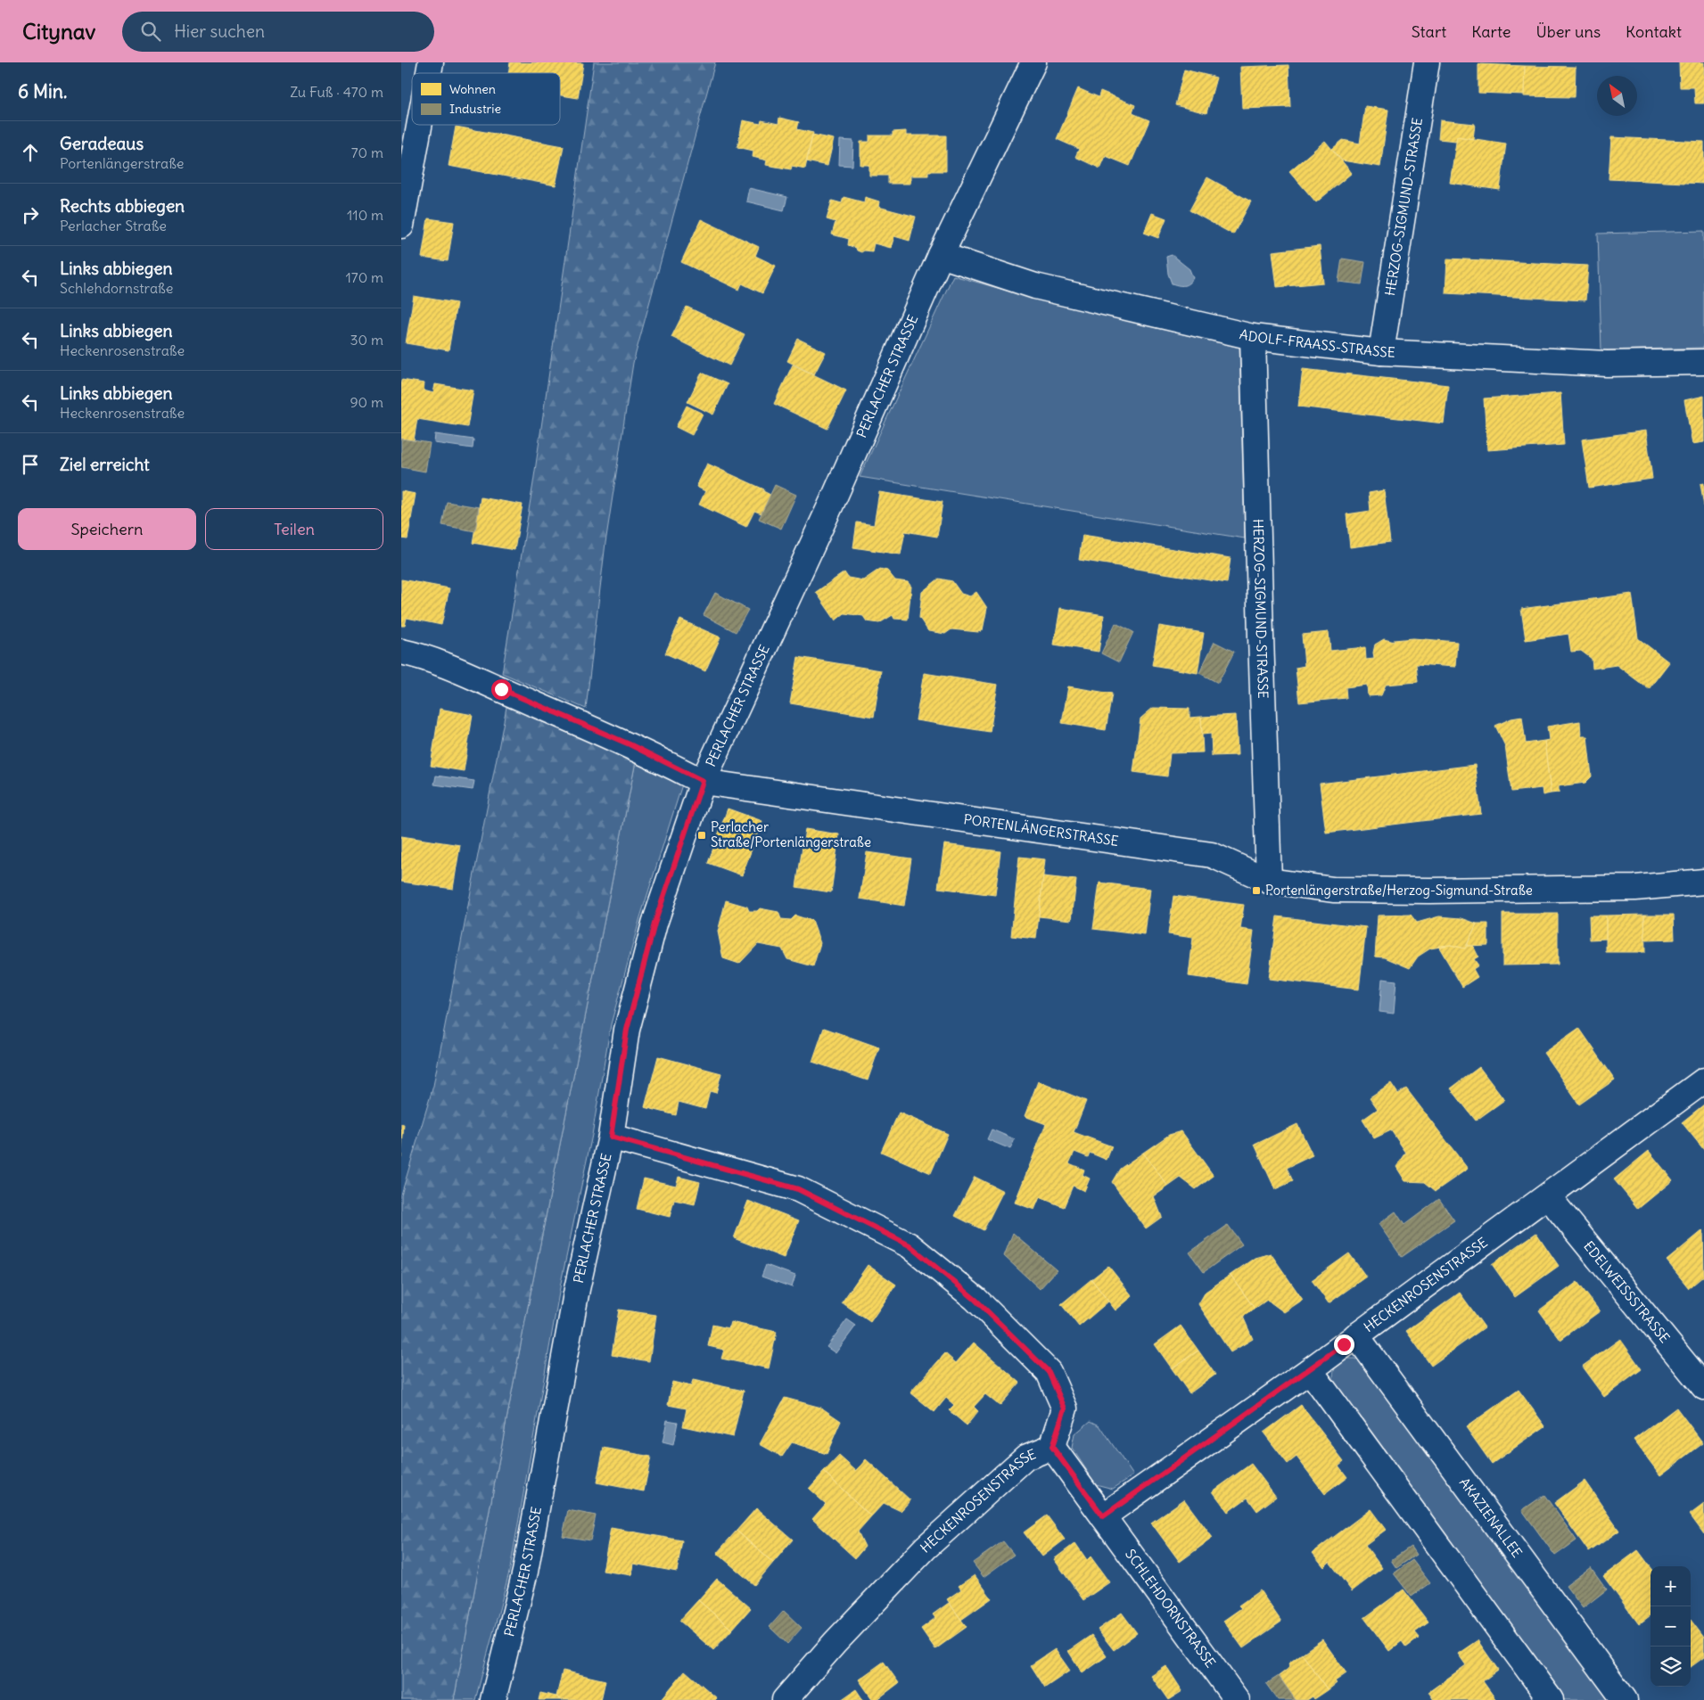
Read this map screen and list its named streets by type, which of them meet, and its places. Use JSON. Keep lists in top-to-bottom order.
{
  "streets": {
    "street": [
      "HERZOG-SIGMUND-STRASSE",
      "ADOLF-FRAASS-STRASSE",
      "PERLACHER STRASSE",
      "PORTENLÄNGERSTRASSE",
      "HECKENROSENSTRASSE",
      "EDELWEISSSTRASSE",
      "AKAZIENALLEE",
      "SCHLEHDORNSTRASSE"
    ]
  },
  "crossings": [
    ["HERZOG-SIGMUND-STRASSE", "ADOLF-FRAASS-STRASSE"],
    ["HERZOG-SIGMUND-STRASSE", "PORTENLÄNGERSTRASSE"],
    ["ADOLF-FRAASS-STRASSE", "PERLACHER STRASSE"],
    ["PERLACHER STRASSE", "PORTENLÄNGERSTRASSE"],
    ["HECKENROSENSTRASSE", "EDELWEISSSTRASSE"],
    ["HECKENROSENSTRASSE", "AKAZIENALLEE"],
    ["HECKENROSENSTRASSE", "SCHLEHDORNSTRASSE"]
  ],
  "places": {
    "transit": ["Perlacher Straße/Portenlängerstraße", "Portenlängerstraße/Herzog-Sigmund-Straße"]
  },
  "legend": ["Wohnen", "Industrie"],
  "north": "top left",
  "page": {
    "header": "Citynav",
    "search": "Hier suchen",
    "nav": [
      "Start",
      "Karte",
      "Über uns",
      "Kontakt"
    ],
    "heading": ["6 Min.", "Zu Fuß · 470 m"],
    "list": [
      ["Geradeaus", "Portenlängerstraße", "70 m"],
      ["Rechts abbiegen", "Perlacher Straße", "110 m"],
      ["Links abbiegen", "Schlehdornstraße", "170 m"],
      ["Links abbiegen", "Heckenrosenstraße", "30 m"],
      ["Links abbiegen", "Heckenrosenstraße", "90 m"],
      "Ziel erreicht"
    ],
    "buttons": ["Speichern", "Teilen"],
    "map_buttons": ["+", "−"]
  }
}
